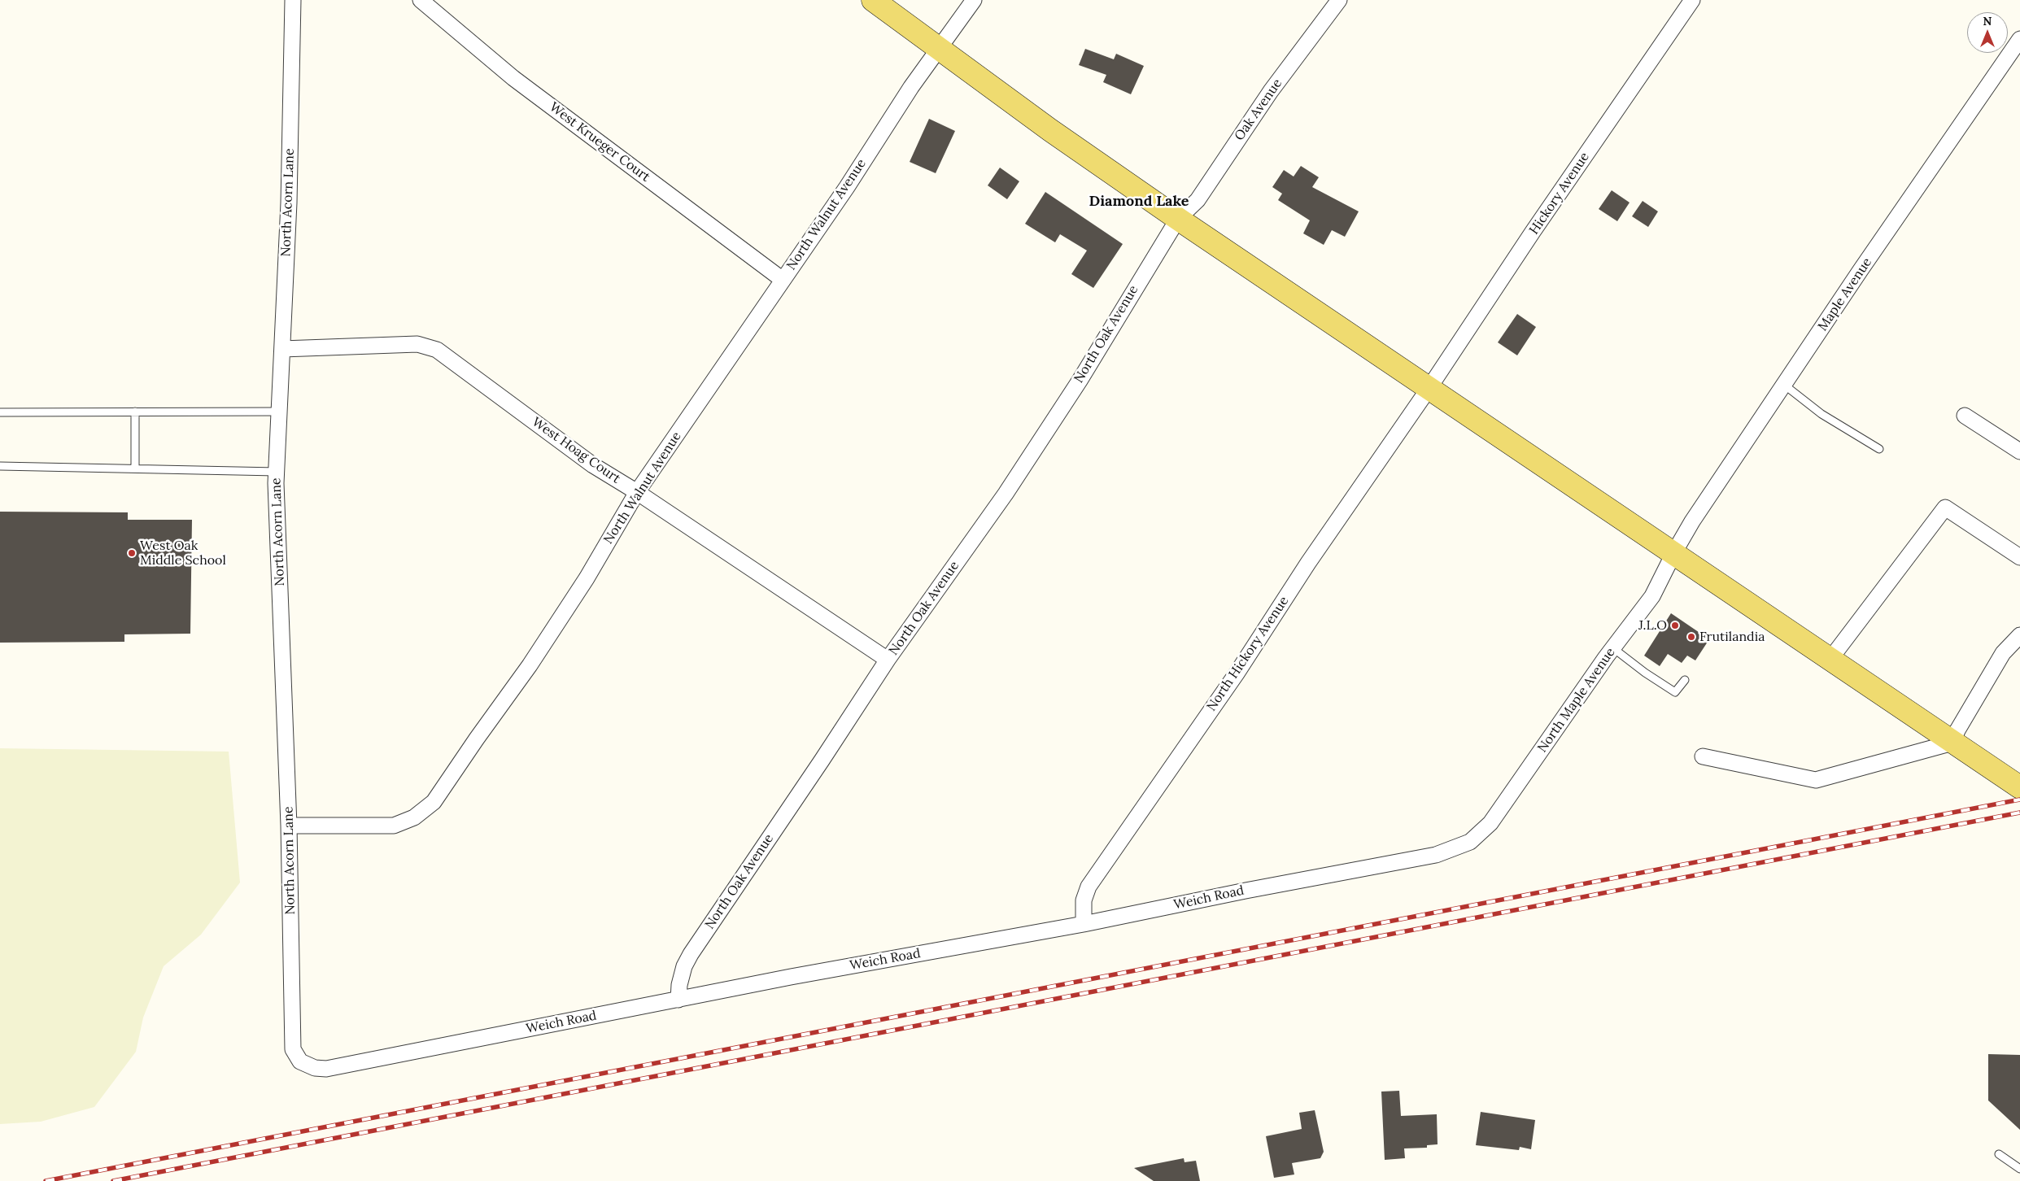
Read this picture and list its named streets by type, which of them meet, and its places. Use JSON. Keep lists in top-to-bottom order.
{
  "streets": {
    "street": [
      "Oak Avenue",
      "West Krueger Court",
      "Hickory Avenue",
      "North Acorn Lane",
      "North Walnut Avenue",
      "Maple Avenue",
      "North Oak Avenue",
      "West Hoag Court",
      "North Hickory Avenue",
      "North Maple Avenue",
      "Weich Road"
    ]
  },
  "crossings": [
    ["Oak Avenue", "North Oak Avenue"],
    ["West Krueger Court", "North Walnut Avenue"],
    ["Hickory Avenue", "North Hickory Avenue"],
    ["North Acorn Lane", "North Walnut Avenue"],
    ["North Acorn Lane", "West Hoag Court"],
    ["North Acorn Lane", "Weich Road"],
    ["North Walnut Avenue", "West Hoag Court"],
    ["Maple Avenue", "North Maple Avenue"],
    ["North Oak Avenue", "West Hoag Court"],
    ["North Oak Avenue", "Weich Road"],
    ["North Hickory Avenue", "Weich Road"],
    ["North Maple Avenue", "Weich Road"]
  ],
  "districts": ["Diamond Lake"],
  "places": ["West Oak Middle School", "J.L.O", "Frutilandia"],
  "north": "top"
}
